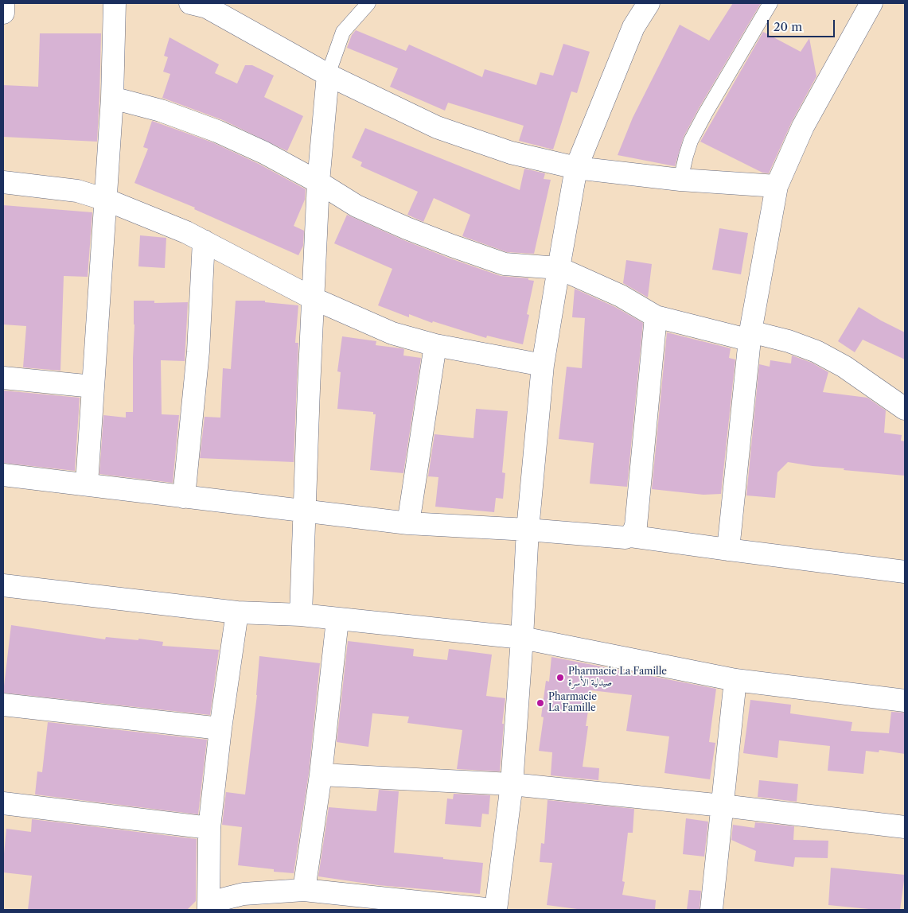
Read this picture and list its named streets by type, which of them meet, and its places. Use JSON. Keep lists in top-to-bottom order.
{
  "places": ["Pharmacie La Famille صيدلية الأسرة", "Pharmacie La Famille"],
  "scale_bar": "20 m"
}
